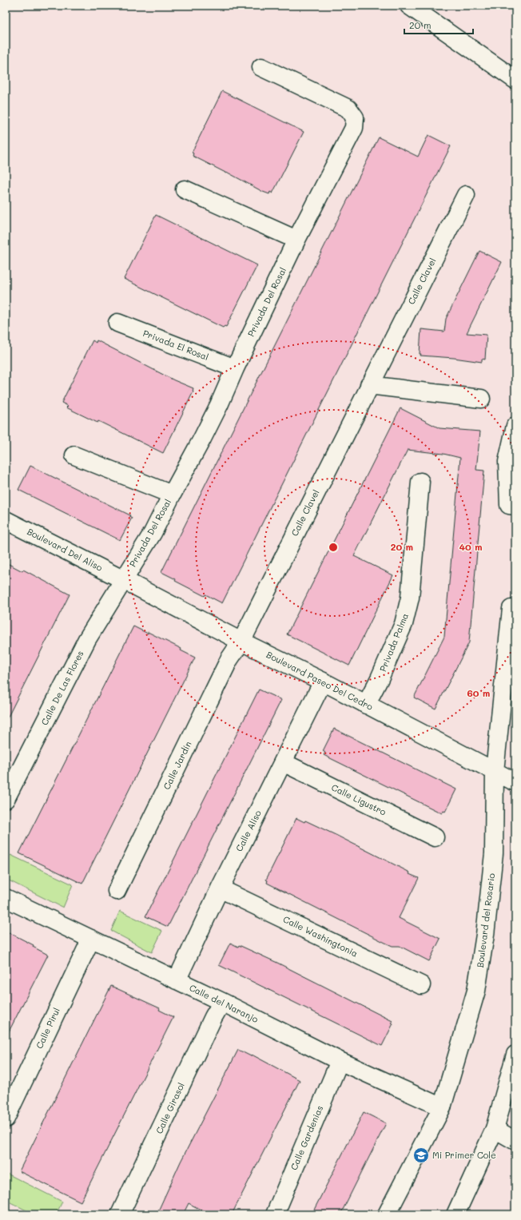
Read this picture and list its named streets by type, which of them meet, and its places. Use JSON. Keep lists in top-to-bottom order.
{
  "streets": {
    "street": [
      "Calle Clavel",
      "Privada Del Rosal",
      "Privada El Rosal",
      "Boulevard Del Aliso",
      "Privada Palma",
      "Boulevard Paseo Del Cedro",
      "Calle De Las Flores",
      "Calle Jardín",
      "Calle Ligustro",
      "Calle Aliso",
      "Boulevard del Rosario",
      "Calle Washingtonia",
      "Calle del Naranjo",
      "Calle Pirul",
      "Calle Girasol",
      "Calle Gardenias"
    ]
  },
  "crossings": [
    ["Calle Clavel", "Boulevard Paseo Del Cedro"],
    ["Calle Clavel", "Calle Jardín"],
    ["Privada Del Rosal", "Privada El Rosal"],
    ["Privada Del Rosal", "Boulevard Del Aliso"],
    ["Privada Del Rosal", "Boulevard Paseo Del Cedro"],
    ["Privada Del Rosal", "Calle De Las Flores"],
    ["Boulevard Del Aliso", "Boulevard Paseo Del Cedro"],
    ["Boulevard Del Aliso", "Calle De Las Flores"],
    ["Privada Palma", "Boulevard Paseo Del Cedro"],
    ["Boulevard Paseo Del Cedro", "Calle De Las Flores"],
    ["Boulevard Paseo Del Cedro", "Calle Jardín"],
    ["Boulevard Paseo Del Cedro", "Calle Aliso"],
    ["Boulevard Paseo Del Cedro", "Boulevard del Rosario"],
    ["Calle Ligustro", "Calle Aliso"],
    ["Calle Aliso", "Calle Washingtonia"],
    ["Calle Aliso", "Calle del Naranjo"],
    ["Boulevard del Rosario", "Calle del Naranjo"],
    ["Calle del Naranjo", "Calle Pirul"],
    ["Calle del Naranjo", "Calle Girasol"],
    ["Calle del Naranjo", "Calle Gardenias"]
  ],
  "places": {
    "school or university": ["Mi Primer Cole"]
  },
  "scale_bar": "20 m",
  "rings": ["20 m", "40 m", "60 m"]
}
